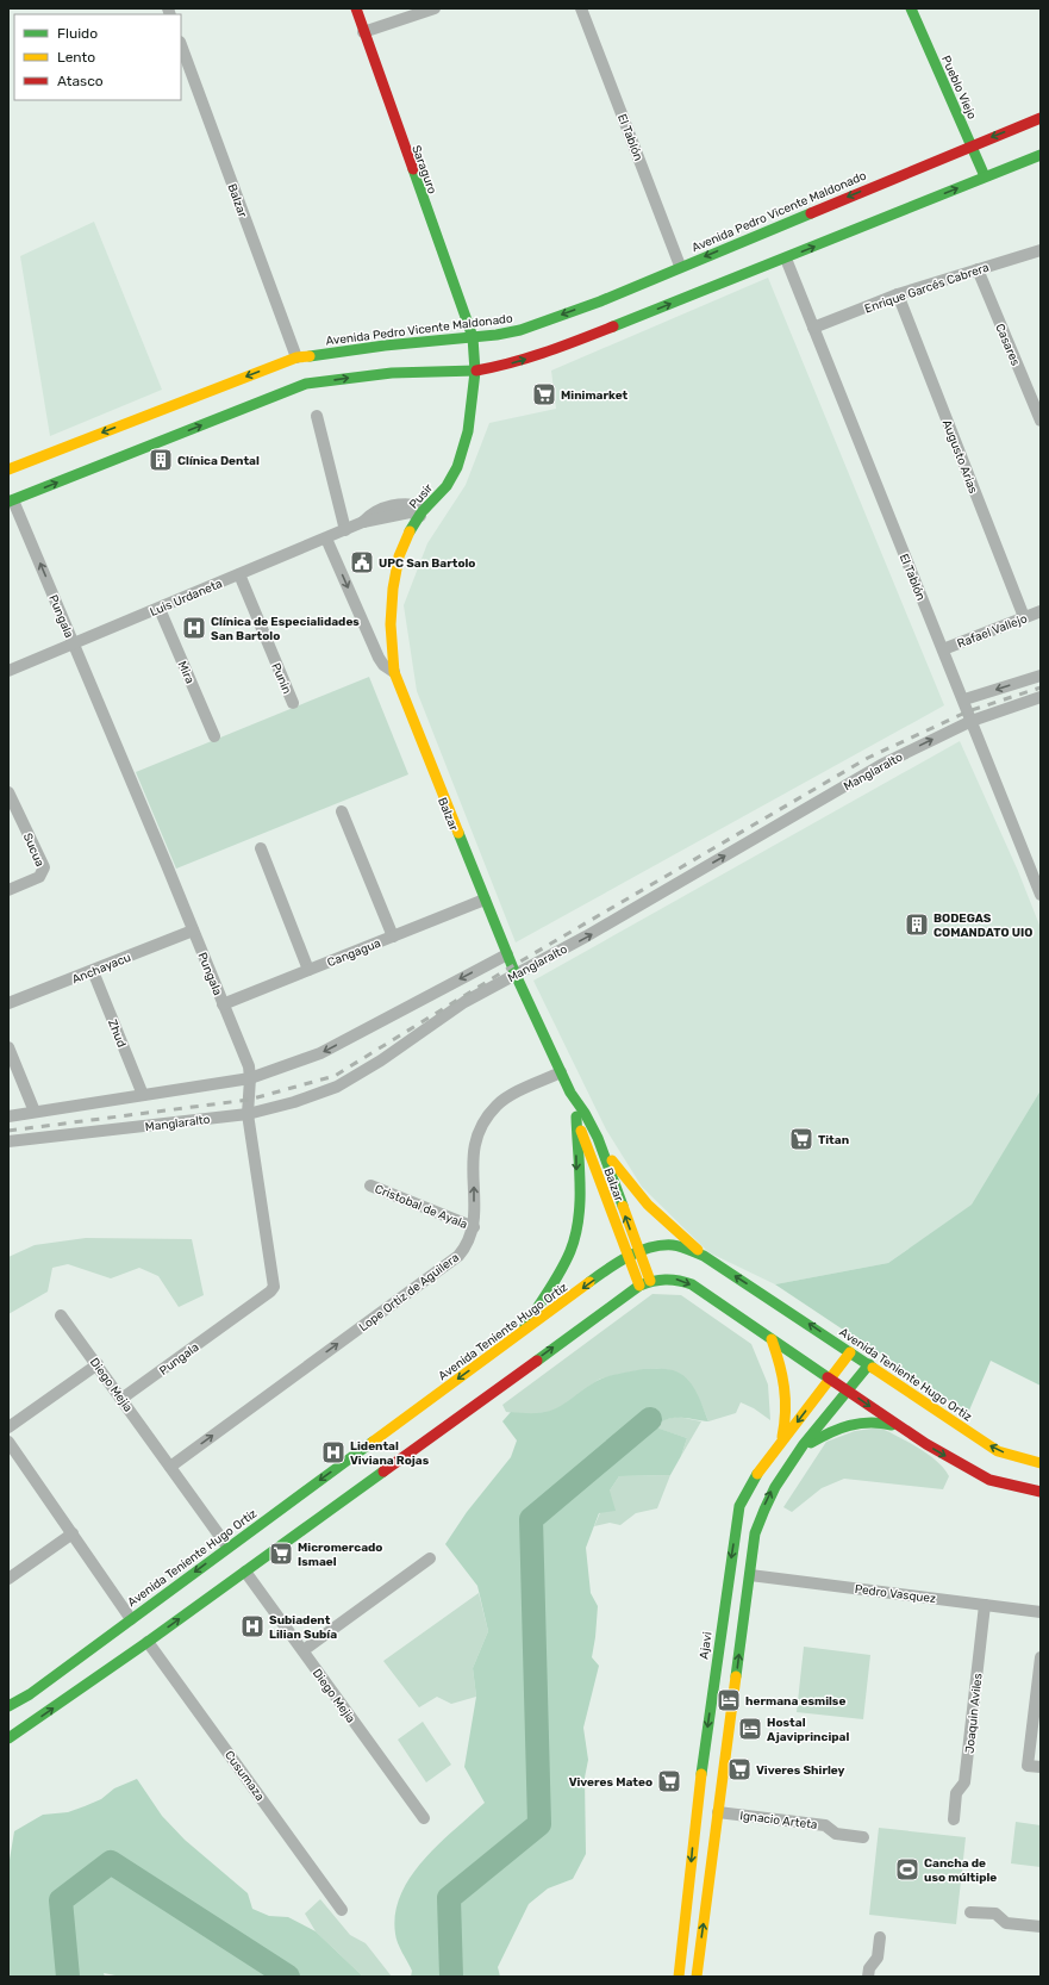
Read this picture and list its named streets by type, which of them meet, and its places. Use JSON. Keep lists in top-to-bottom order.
{
  "streets": {
    "main road": [
      "Pueblo Viejo",
      "Saraguro",
      "Balzar",
      "Avenida Pedro Vicente Maldonado",
      "Pusir",
      "Avenida Teniente Hugo Ortiz",
      "Ajavi"
    ],
    "street": [
      "El Tablón",
      "Enrique Garcés Cabrera",
      "Casares",
      "Augusto Arias",
      "Luis Urdaneta",
      "Pungala",
      "Rafael Vallejo",
      "Mira",
      "Punin",
      "Manglaralto",
      "Sucua",
      "Cangagua",
      "Anchayacu",
      "Zhud",
      "Cristobal de Ayala",
      "Lope Ortiz de Aguilera",
      "Diego Mejia",
      "Pedro Vasquez",
      "Joaquin Aviles",
      "Cusumaza",
      "Ignacio Arteta"
    ]
  },
  "crossings": [
    ["Pueblo Viejo", "Avenida Pedro Vicente Maldonado"],
    ["El Tablón", "Avenida Pedro Vicente Maldonado"],
    ["El Tablón", "Enrique Garcés Cabrera"],
    ["El Tablón", "Rafael Vallejo"],
    ["El Tablón", "Manglaralto"],
    ["Saraguro", "Avenida Pedro Vicente Maldonado"],
    ["Saraguro", "Pusir"],
    ["Balzar", "Avenida Pedro Vicente Maldonado"],
    ["Balzar", "Pusir"],
    ["Balzar", "Luis Urdaneta"],
    ["Balzar", "Manglaralto"],
    ["Balzar", "Cangagua"],
    ["Balzar", "Lope Ortiz de Aguilera"],
    ["Balzar", "Avenida Teniente Hugo Ortiz"],
    ["Avenida Pedro Vicente Maldonado", "Pusir"],
    ["Enrique Garcés Cabrera", "Casares"],
    ["Enrique Garcés Cabrera", "Augusto Arias"],
    ["Augusto Arias", "Rafael Vallejo"],
    ["Pusir", "Luis Urdaneta"],
    ["Luis Urdaneta", "Pungala"],
    ["Luis Urdaneta", "Mira"],
    ["Luis Urdaneta", "Punin"],
    ["Pungala", "Manglaralto"],
    ["Pungala", "Cangagua"],
    ["Pungala", "Anchayacu"],
    ["Pungala", "Diego Mejia"],
    ["Manglaralto", "Zhud"],
    ["Anchayacu", "Zhud"],
    ["Cristobal de Ayala", "Lope Ortiz de Aguilera"],
    ["Lope Ortiz de Aguilera", "Diego Mejia"],
    ["Avenida Teniente Hugo Ortiz", "Diego Mejia"],
    ["Avenida Teniente Hugo Ortiz", "Ajavi"],
    ["Pedro Vasquez", "Joaquin Aviles"]
  ],
  "one_way": ["Lope Ortiz de Aguilera"],
  "places": {
    "supermarket": [
      "Minimarket",
      "Titan",
      "Micromercado Ismael",
      "Viveres Shirley",
      "Viveres Mateo"
    ],
    "building": ["Clínica Dental", "BODEGAS COMANDATO UIO"],
    "public building": ["UPC San Bartolo"],
    "hospital": ["Clínica de Especialidades San Bartolo", "Lidental Viviana Rojas", "Subiadent Lilian Subía"],
    "hotel": ["hermana esmilse", "Hostal Ajaviprincipal"],
    "sports": ["Cancha de uso múltiple"]
  },
  "legend": ["Fluido", "Lento", "Atasco"]
}
